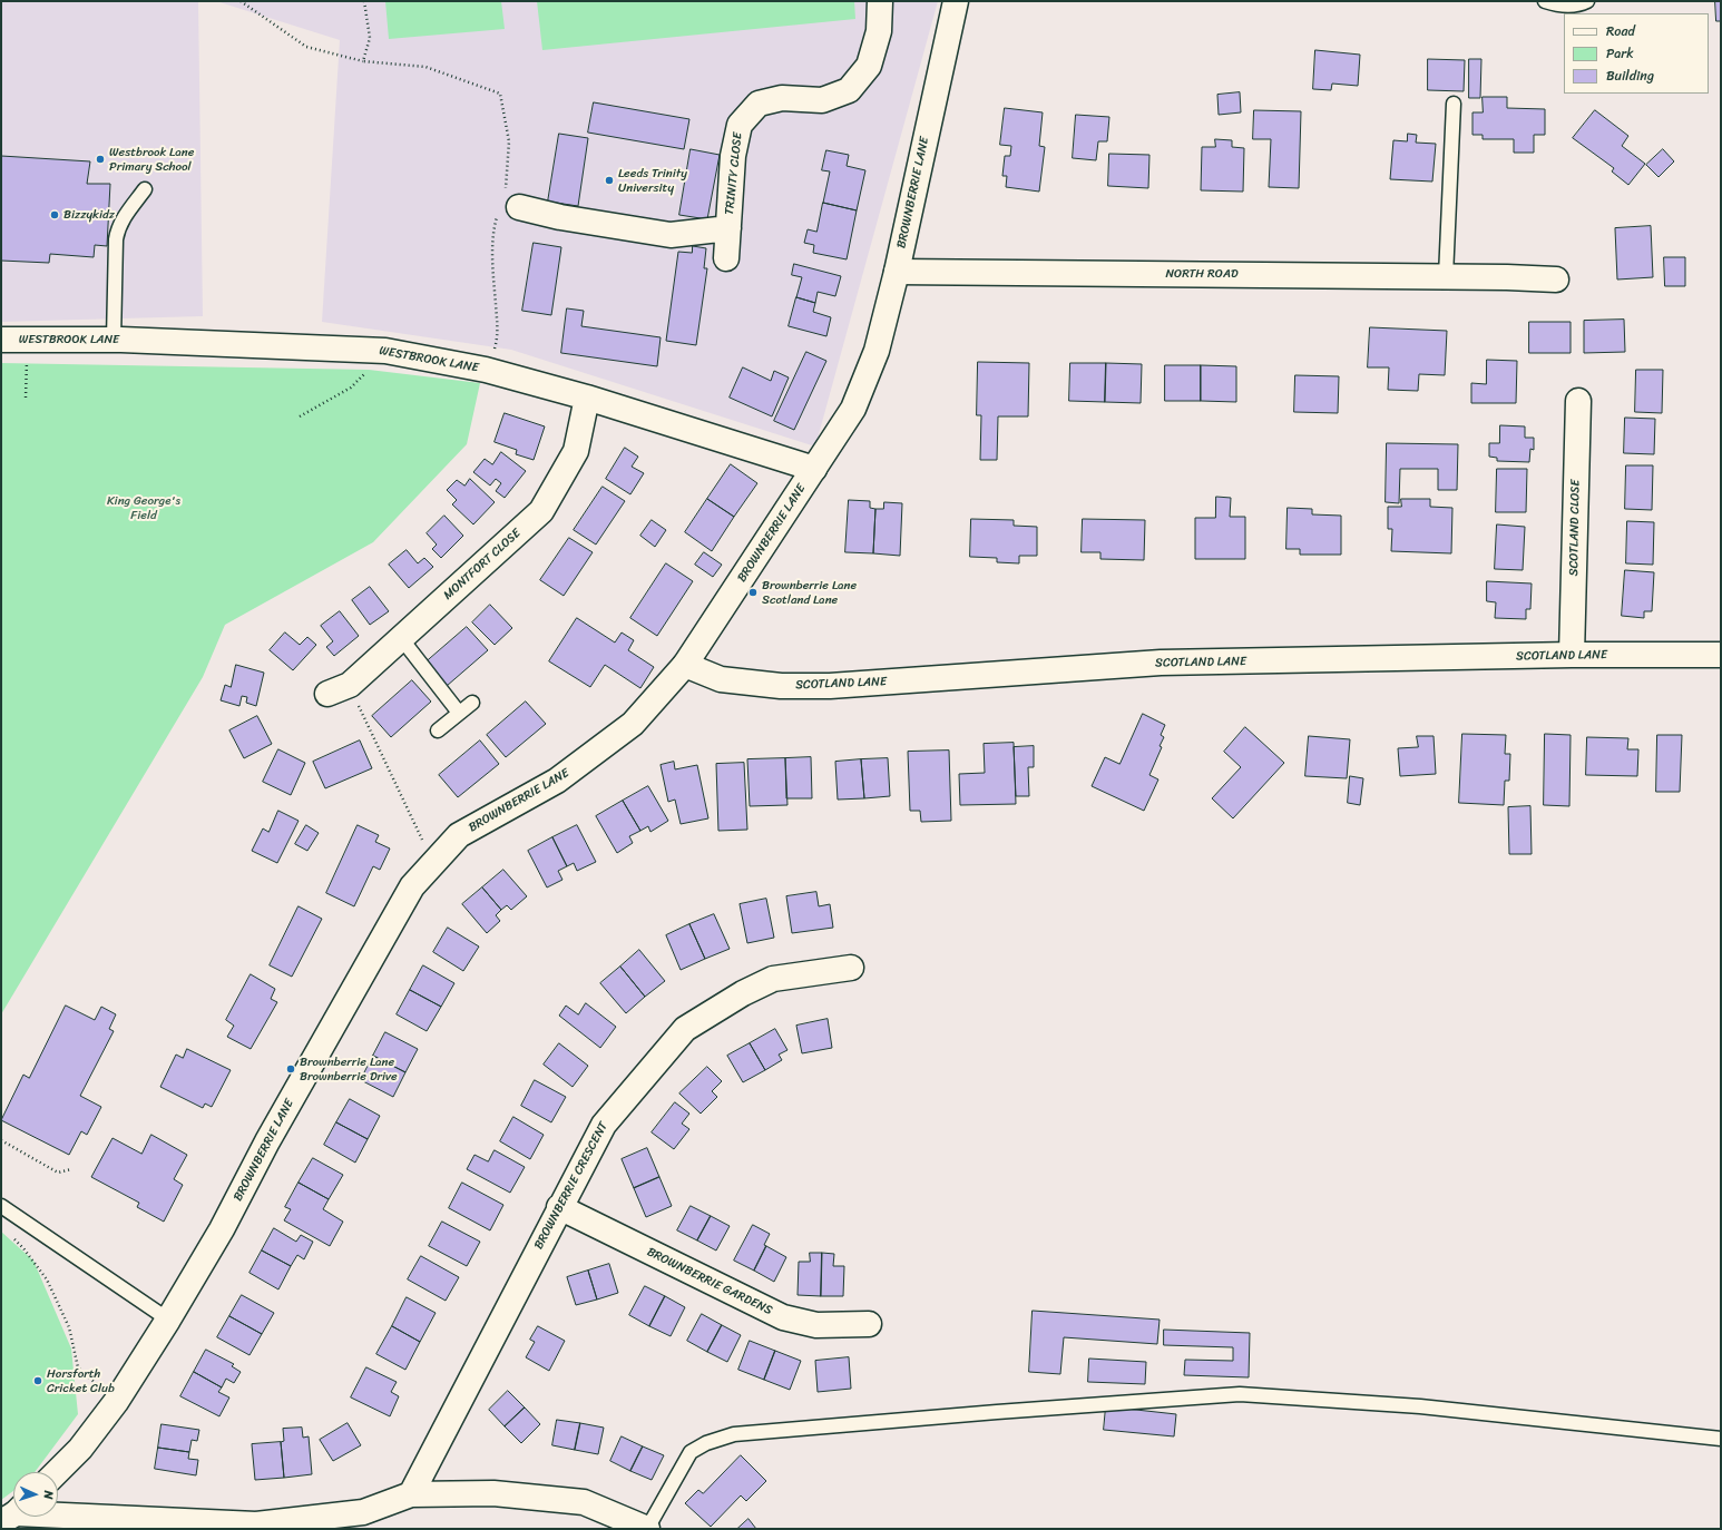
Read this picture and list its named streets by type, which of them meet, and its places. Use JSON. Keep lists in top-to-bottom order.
{
  "streets": {
    "street": [
      "TRINITY CLOSE",
      "BROWNBERRIE LANE",
      "NORTH ROAD",
      "WESTBROOK LANE",
      "SCOTLAND CLOSE",
      "MONTFORT CLOSE",
      "SCOTLAND LANE",
      "BROWNBERRIE CRESCENT",
      "BROWNBERRIE GARDENS"
    ]
  },
  "crossings": [
    ["BROWNBERRIE LANE", "NORTH ROAD"],
    ["BROWNBERRIE LANE", "WESTBROOK LANE"],
    ["BROWNBERRIE LANE", "SCOTLAND LANE"],
    ["WESTBROOK LANE", "MONTFORT CLOSE"],
    ["SCOTLAND CLOSE", "SCOTLAND LANE"],
    ["BROWNBERRIE CRESCENT", "BROWNBERRIE GARDENS"]
  ],
  "parks": ["King George's Field"],
  "places": [
    "Westbrook Lane Primary School",
    "Leeds Trinity University",
    "Bizzykidz",
    "Brownberrie Lane Scotland Lane",
    "Brownberrie Lane Brownberrie Drive",
    "Horsforth Cricket Club"
  ],
  "legend": ["Road", "Park", "Building"],
  "north": "right"
}
